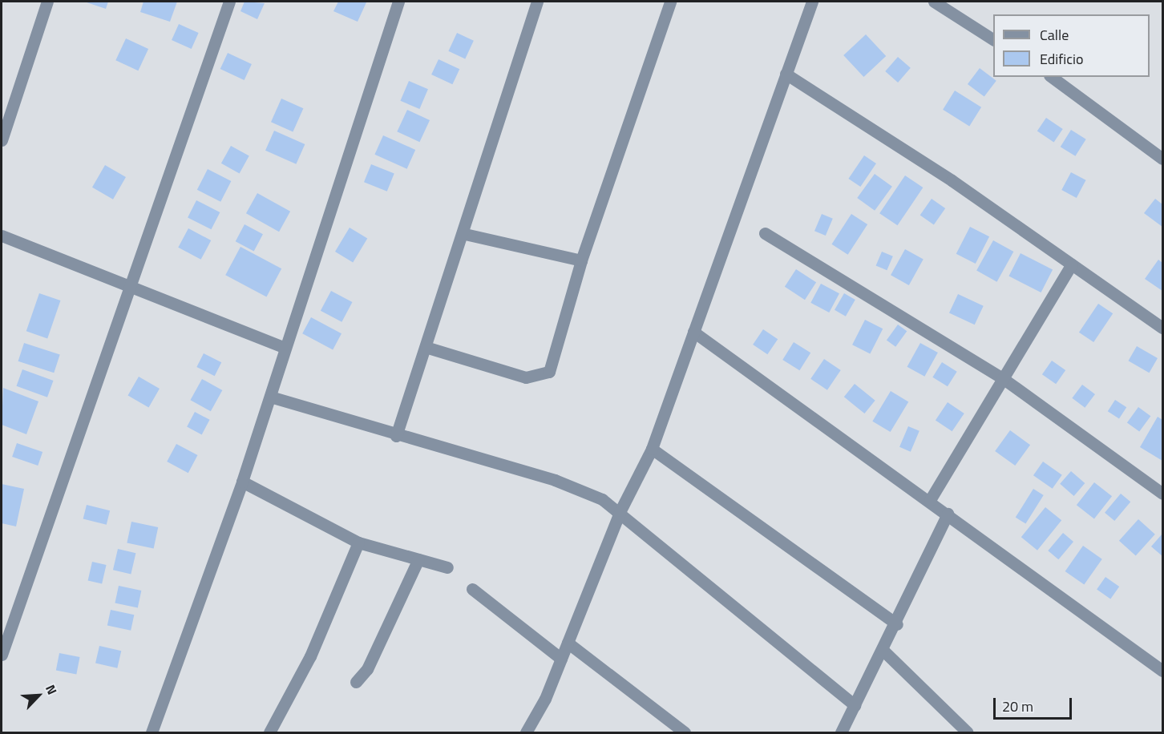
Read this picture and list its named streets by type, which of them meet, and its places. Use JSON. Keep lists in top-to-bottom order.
{
  "legend": ["Calle", "Edificio"],
  "scale_bar": "20 m",
  "north": "top right"
}
